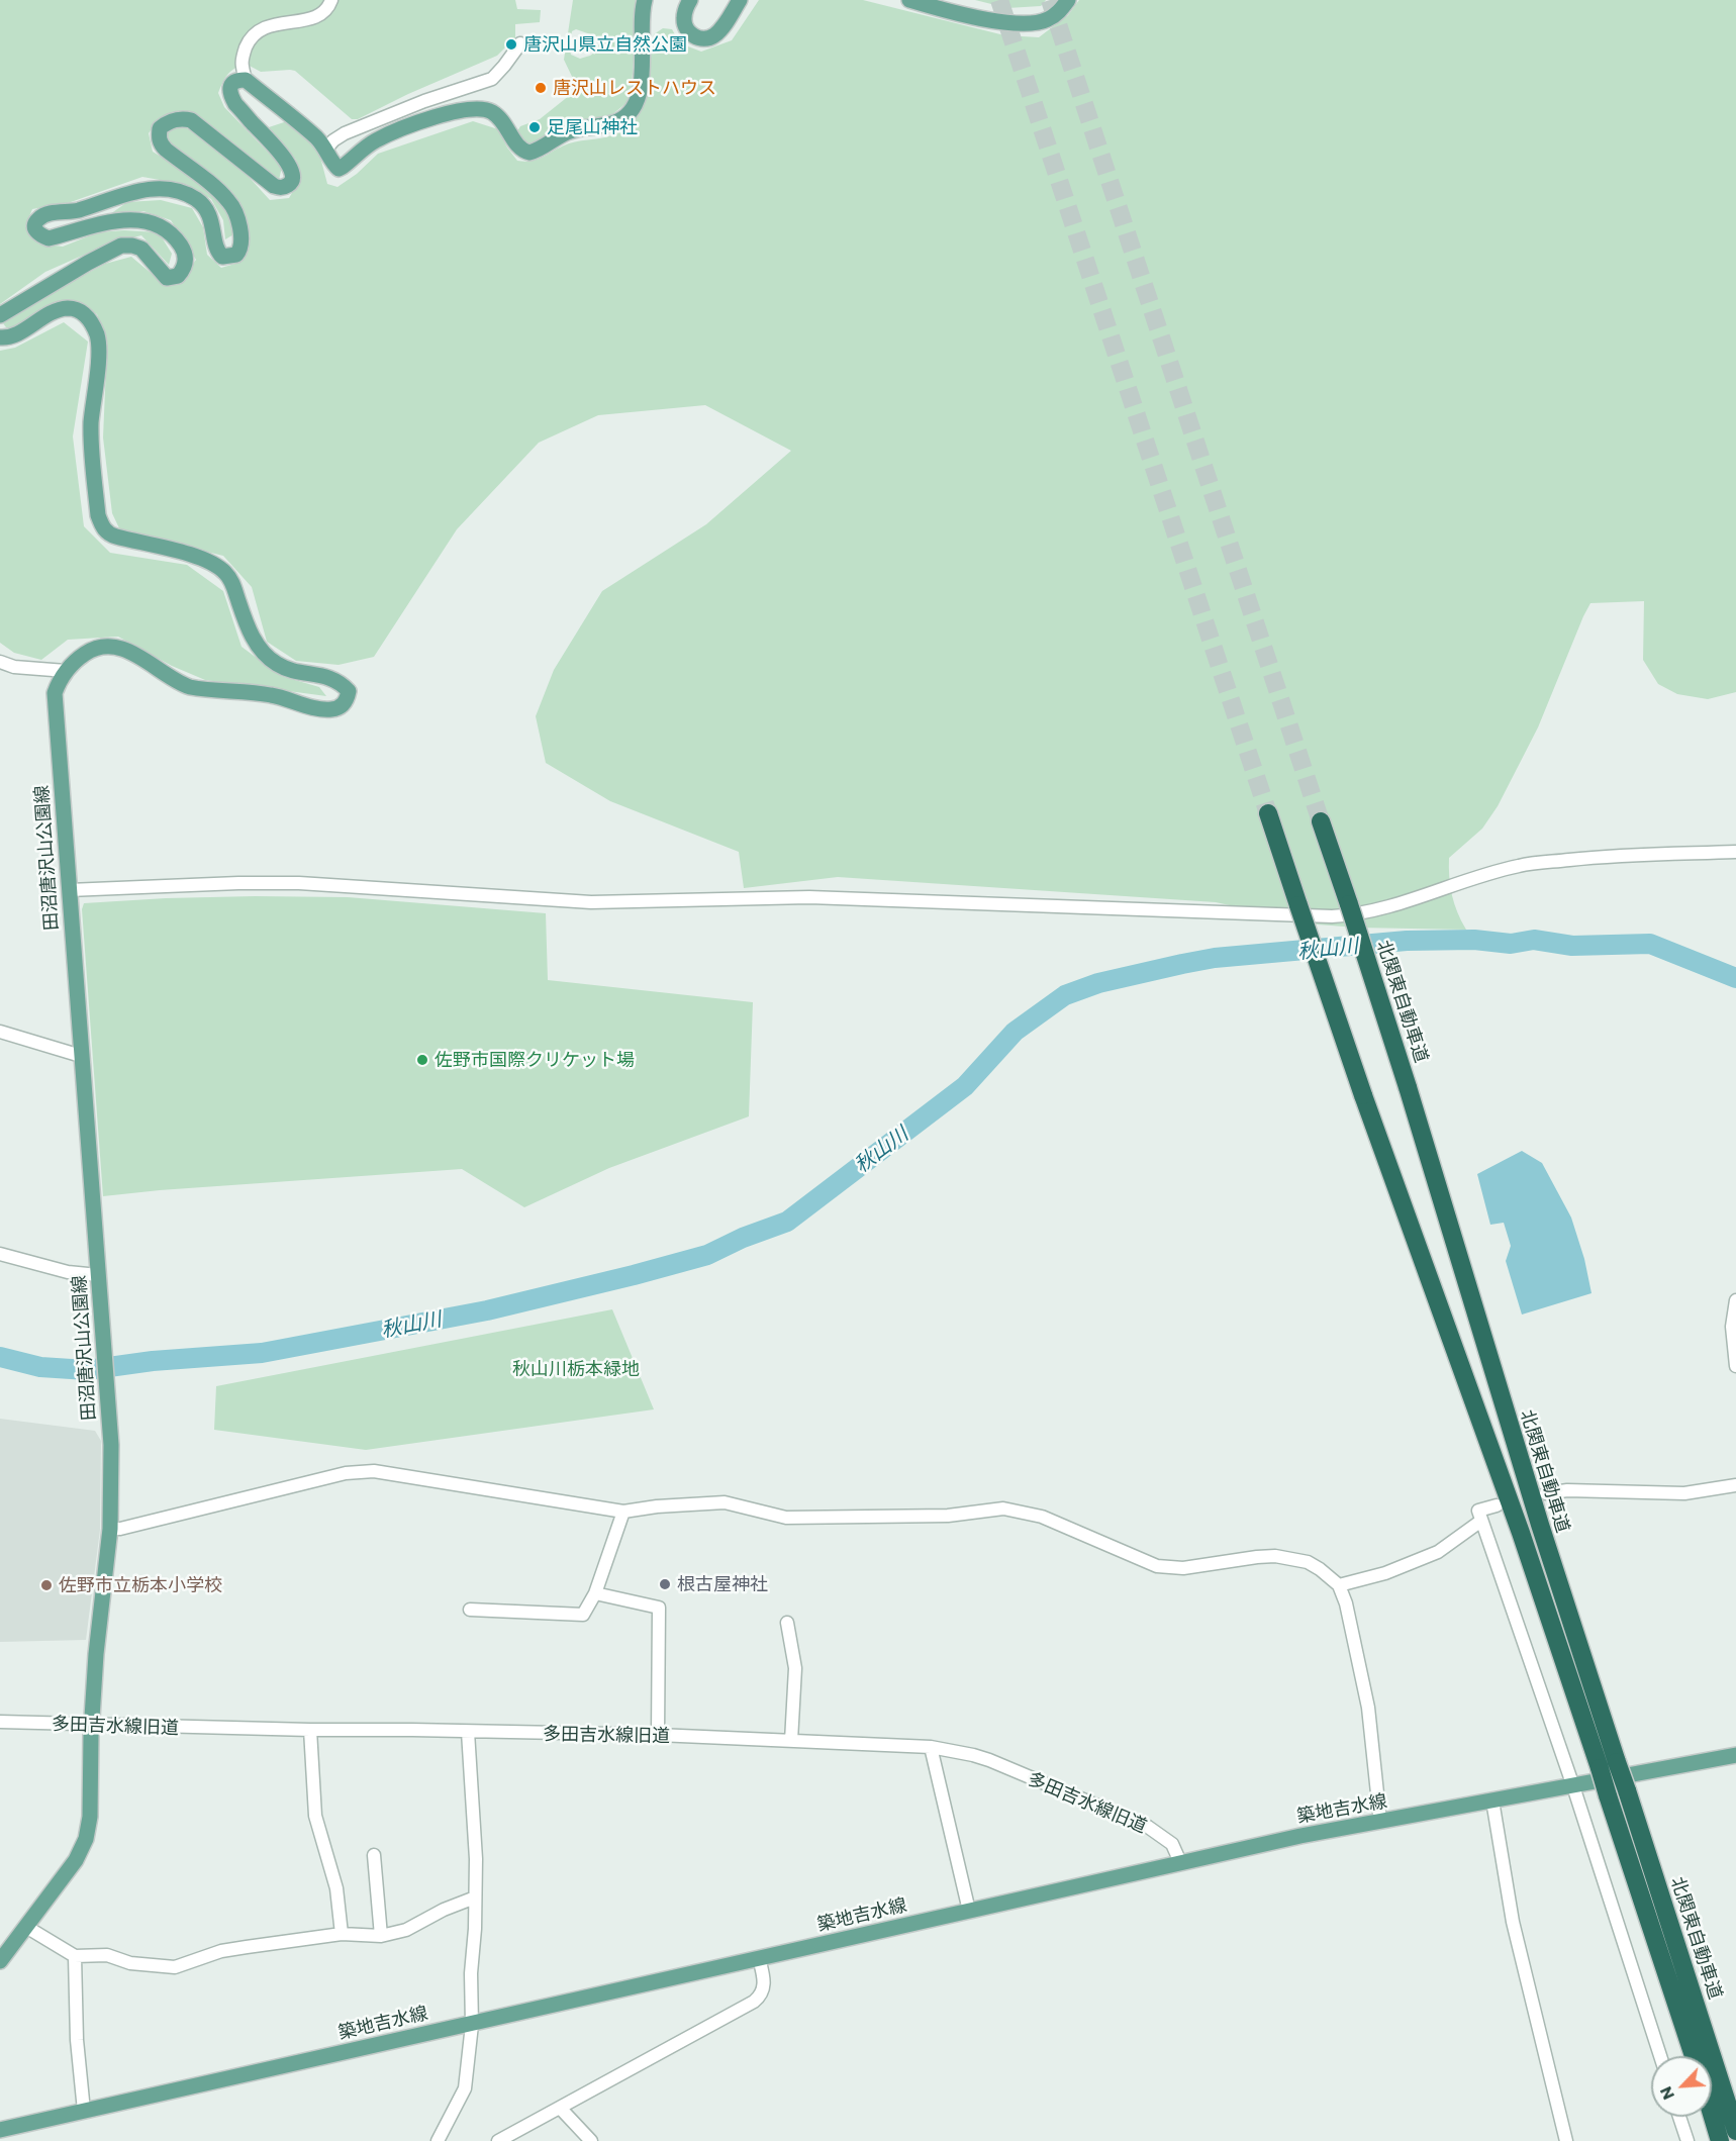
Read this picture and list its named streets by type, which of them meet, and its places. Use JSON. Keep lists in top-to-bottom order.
{
  "streets": {
    "highway": ["北関東自動車道"],
    "main road": ["田沼唐沢山公園線", "築地吉水線"],
    "street": ["多田吉水線旧道"]
  },
  "crossings": [
    ["田沼唐沢山公園線", "多田吉水線旧道"],
    ["多田吉水線旧道", "築地吉水線"]
  ],
  "water": ["秋山川"],
  "parks": ["秋山川栃本緑地"],
  "places": [
    "唐沢山県立自然公園",
    "唐沢山レストハウス",
    "足尾山神社",
    "佐野市国際クリケット場",
    "根古屋神社",
    "佐野市立栃本小学校"
  ],
  "north": "bottom left"
}
